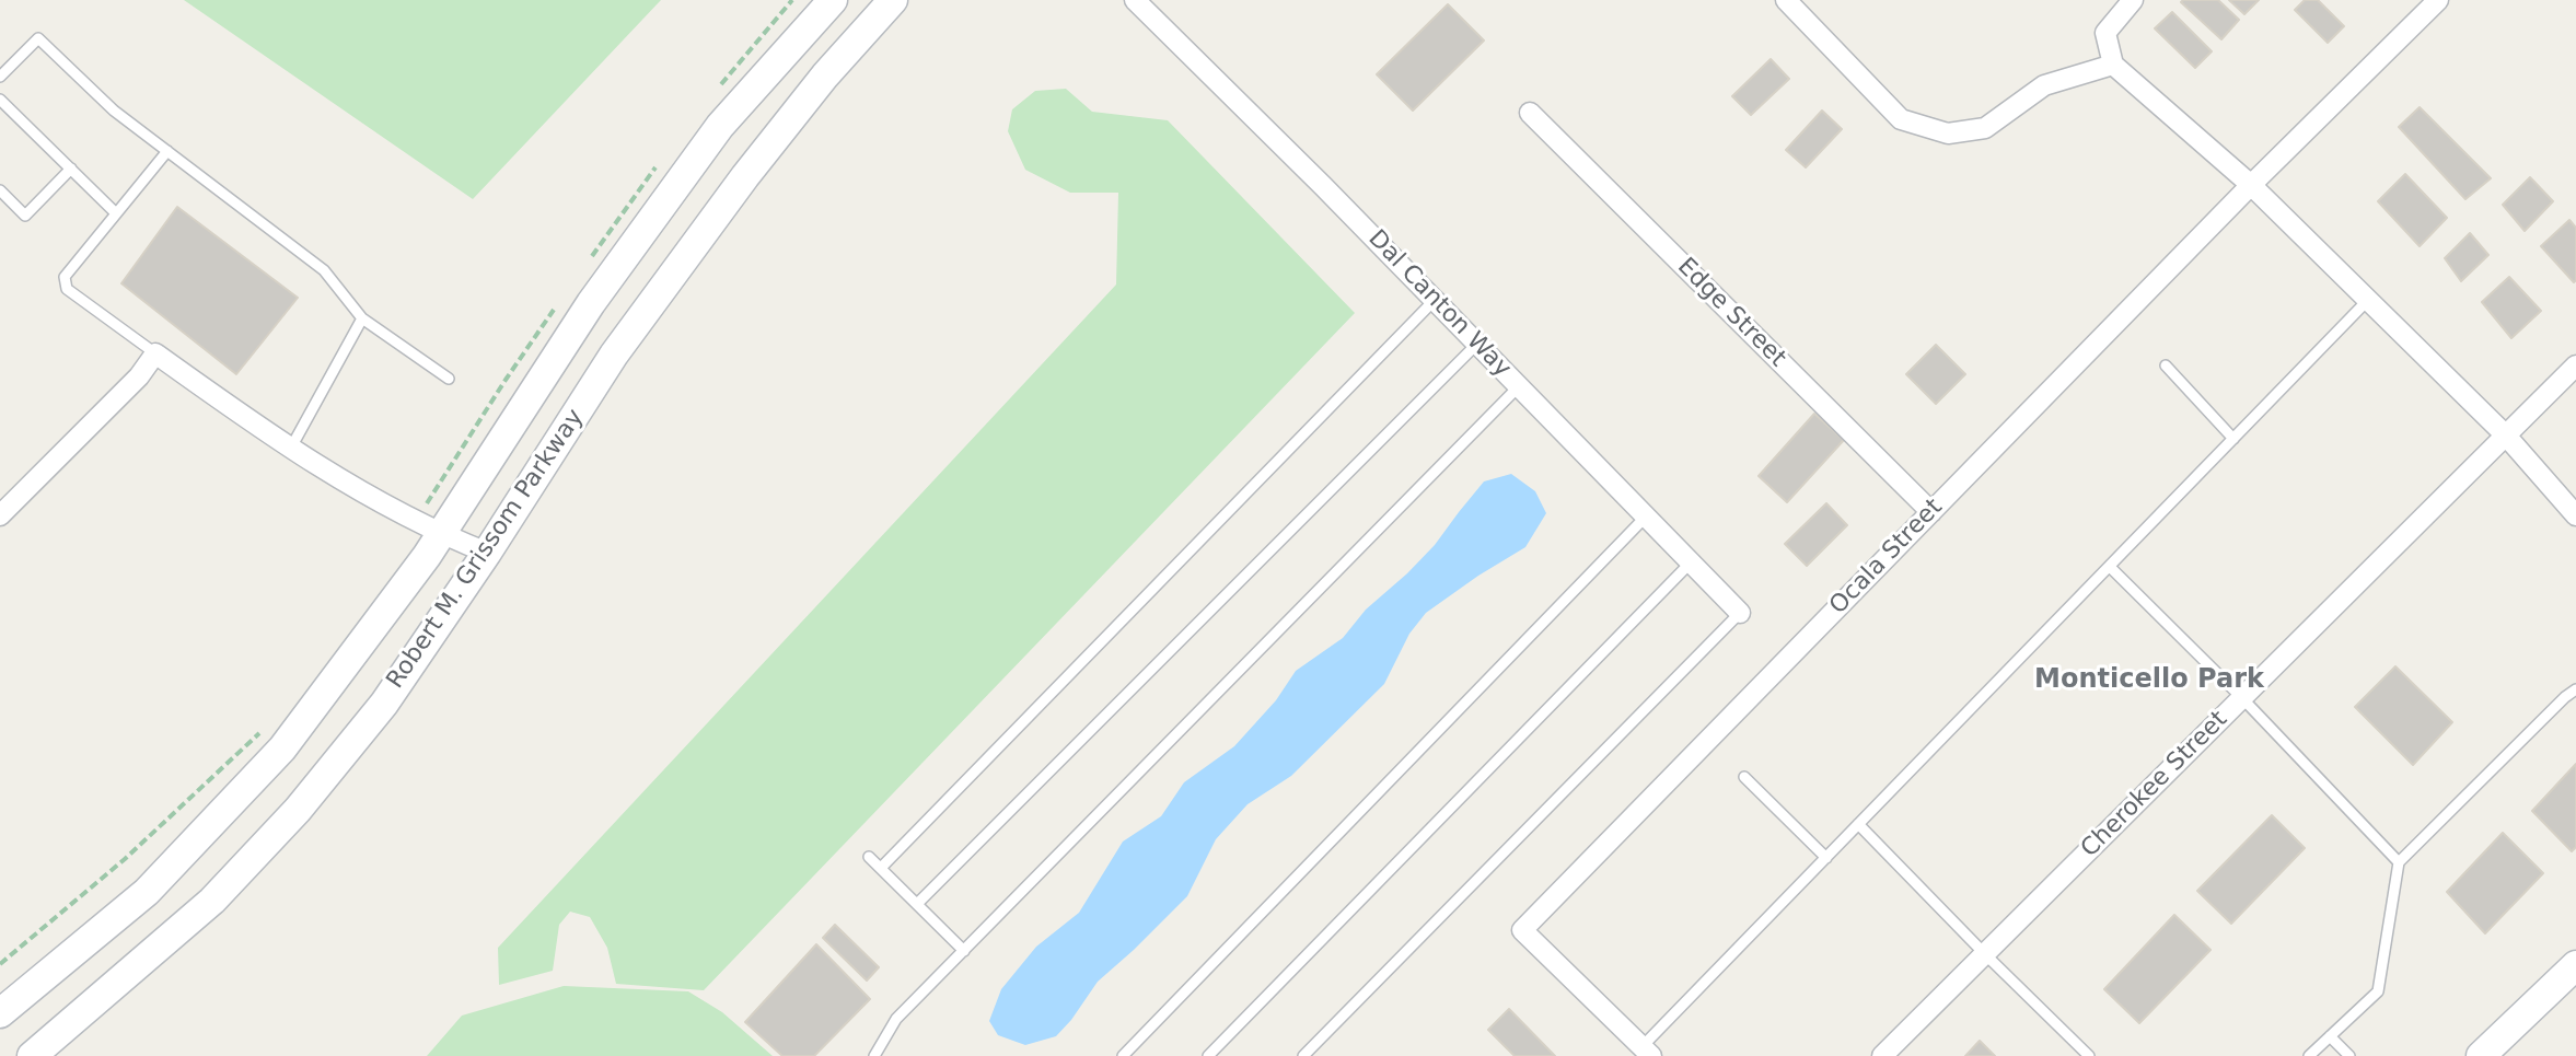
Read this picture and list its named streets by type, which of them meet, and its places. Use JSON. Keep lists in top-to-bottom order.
{
  "streets": {
    "main road": ["Robert M. Grissom Parkway"],
    "street": [
      "Dal Canton Way",
      "Edge Street",
      "Ocala Street",
      "Cherokee Street"
    ]
  },
  "crossings": [
    ["Edge Street", "Ocala Street"]
  ],
  "districts": ["Monticello Park"]
}
